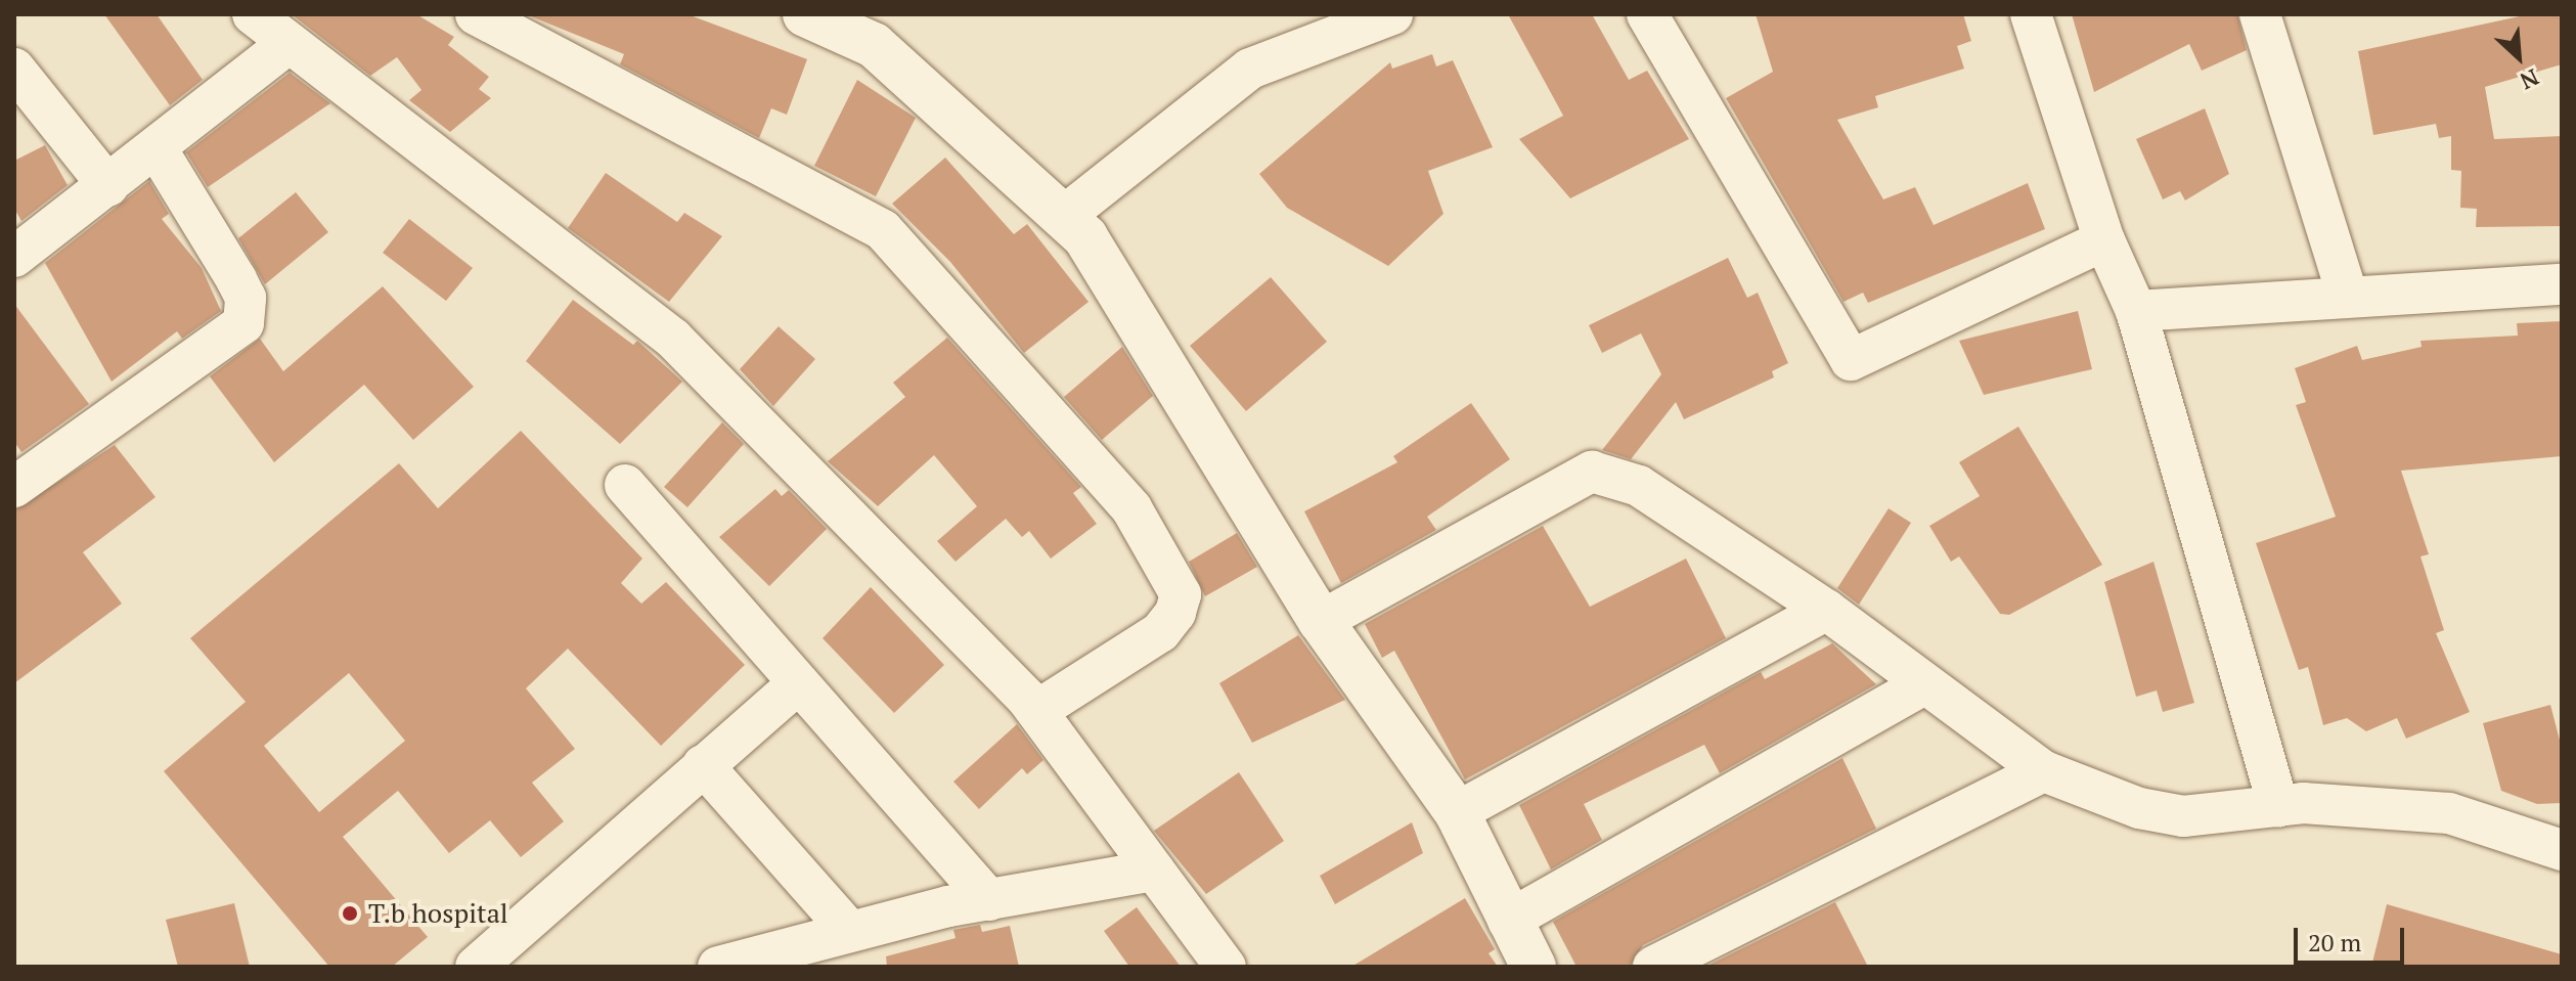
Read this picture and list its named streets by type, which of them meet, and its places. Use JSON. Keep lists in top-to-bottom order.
{
  "places": ["T.b hospital"],
  "scale_bar": "20 m",
  "north": "bottom right"
}
